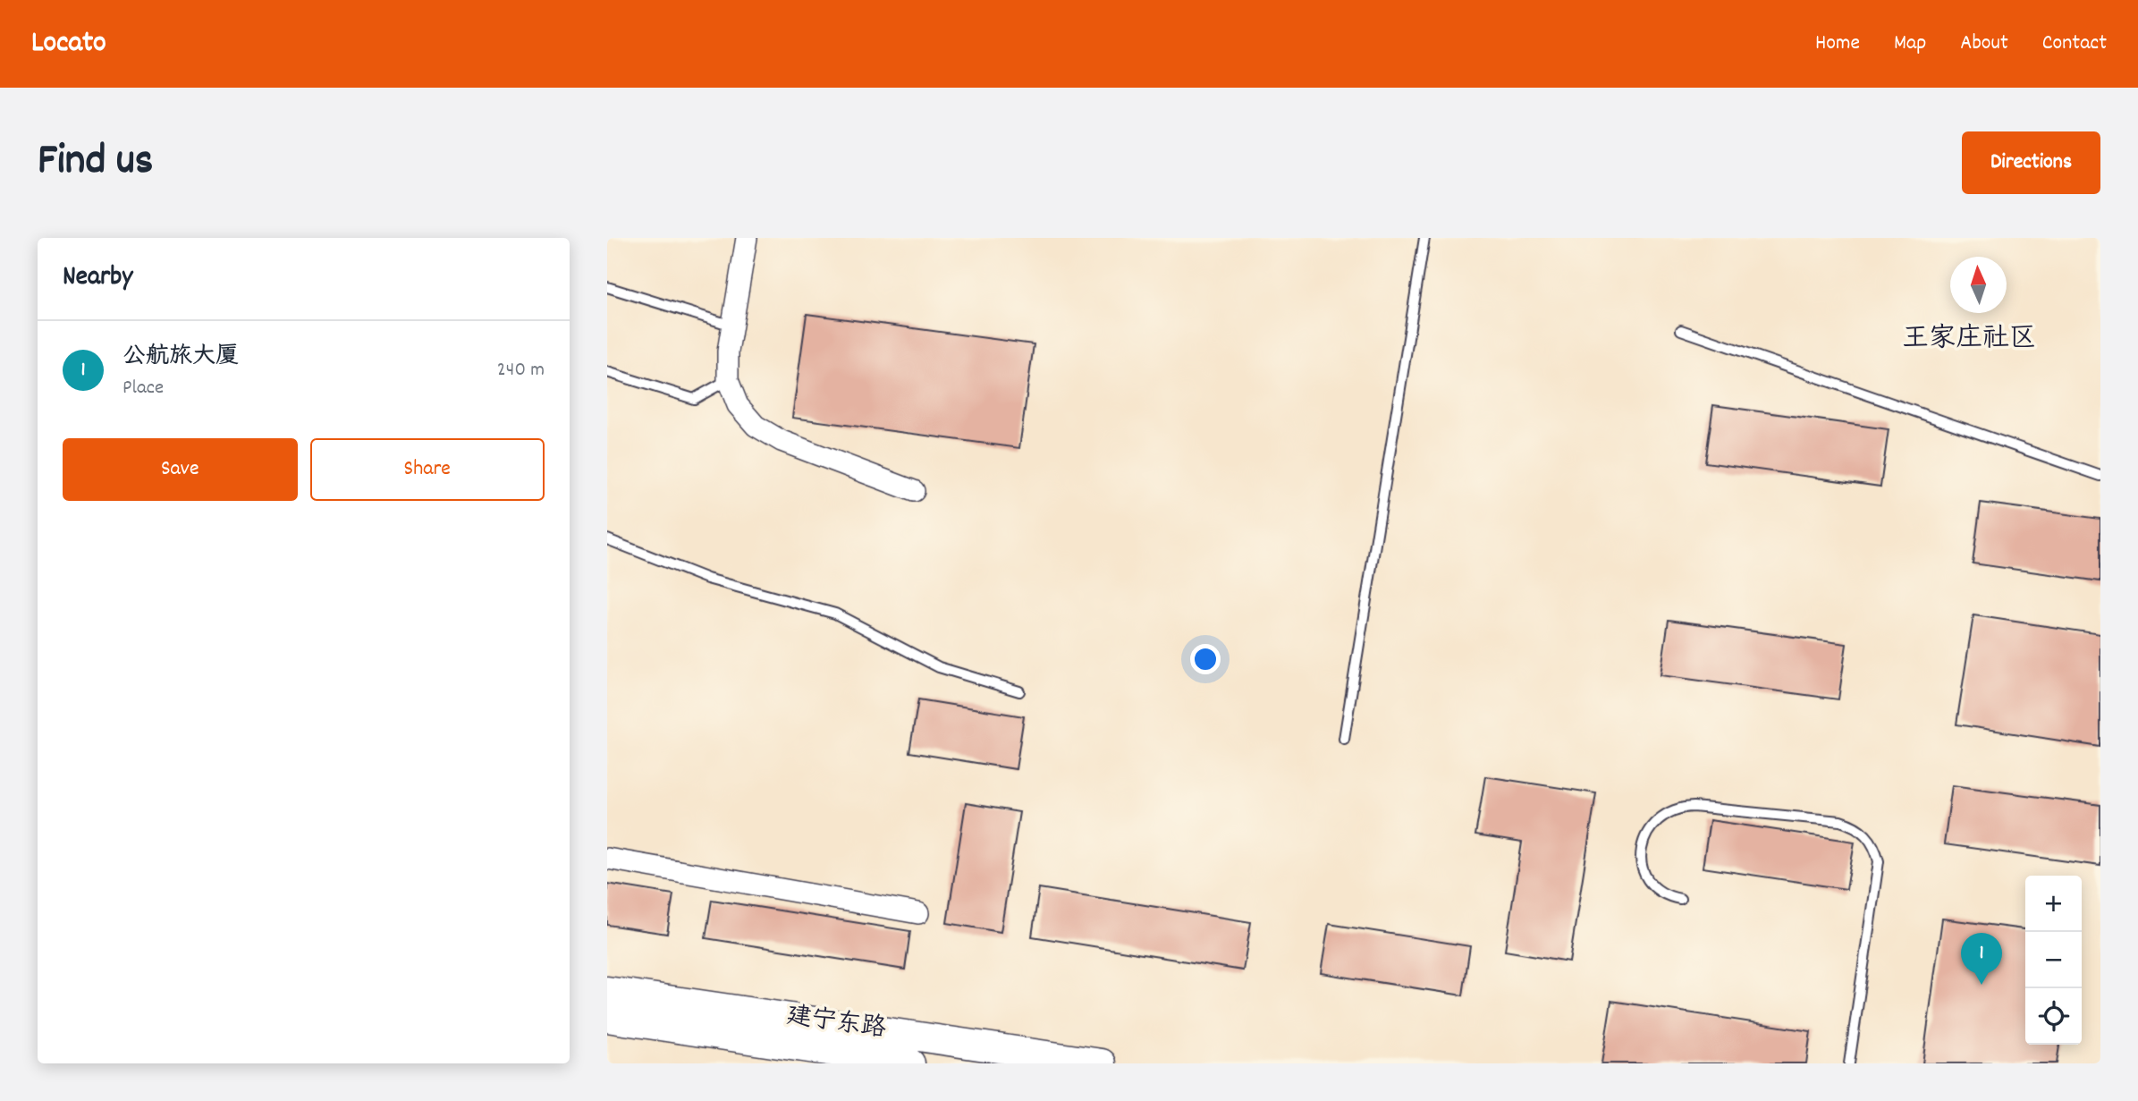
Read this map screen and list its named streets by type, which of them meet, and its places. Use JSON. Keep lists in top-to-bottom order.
{
  "streets": {
    "main road": ["建宁东路"]
  },
  "districts": ["王家庄社区"],
  "north": "top",
  "page": {
    "header": "Locato",
    "nav": [
      "Home",
      "Map",
      "About",
      "Contact"
    ],
    "title": "Find us",
    "buttons": [
      "Directions",
      ["Save", "Share"]
    ],
    "heading": "Nearby",
    "list": [
      {
        "mark": "1",
        "name": "公航旅大厦",
        "note": "Place",
        "value": "240 m"
      }
    ],
    "map_buttons": ["+", "−"],
    "pins": "1"
  }
}
